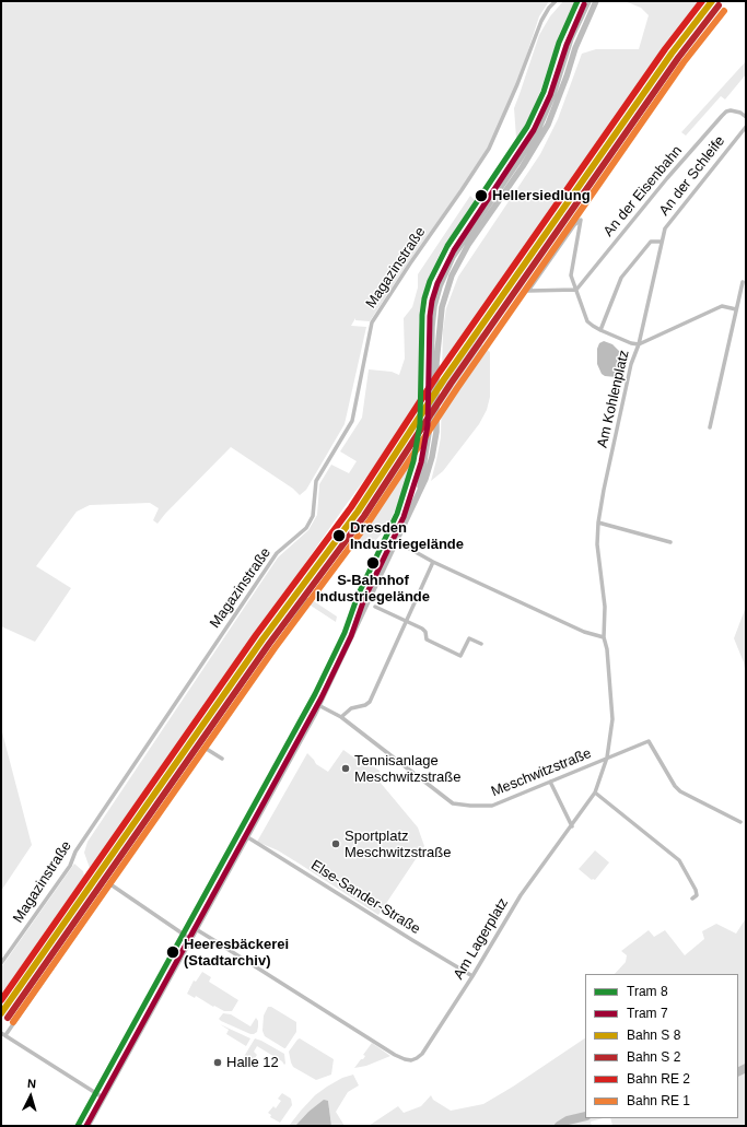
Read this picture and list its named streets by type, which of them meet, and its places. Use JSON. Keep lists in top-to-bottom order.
{
  "streets": {
    "street": [
      "An der Schleife",
      "An der Eisenbahn",
      "Magazinstraße",
      "Am Kohlenplatz",
      "Meschwitzstraße",
      "Else-Sander-Straße",
      "Am Lagerplatz"
    ]
  },
  "crossings": [
    ["An der Schleife", "Am Kohlenplatz"],
    ["An der Eisenbahn", "Am Kohlenplatz"],
    ["Am Kohlenplatz", "Meschwitzstraße"],
    ["Am Kohlenplatz", "Am Lagerplatz"],
    ["Meschwitzstraße", "Am Lagerplatz"],
    ["Else-Sander-Straße", "Am Lagerplatz"]
  ],
  "places": [
    "Hellersiedlung",
    "Dresden Industriegelände",
    "S-Bahnhof Industriegelände",
    "Tennisanlage Meschwitzstraße",
    "Sportplatz Meschwitzstraße",
    "Heeresbäckerei (Stadtarchiv)",
    "Halle 12"
  ],
  "lines": ["tram line 8", "tram line 7"],
  "legend": [
    "Tram 8",
    "Tram 7",
    "Bahn S 8",
    "Bahn S 2",
    "Bahn RE 2",
    "Bahn RE 1"
  ],
  "north": "top"
}
